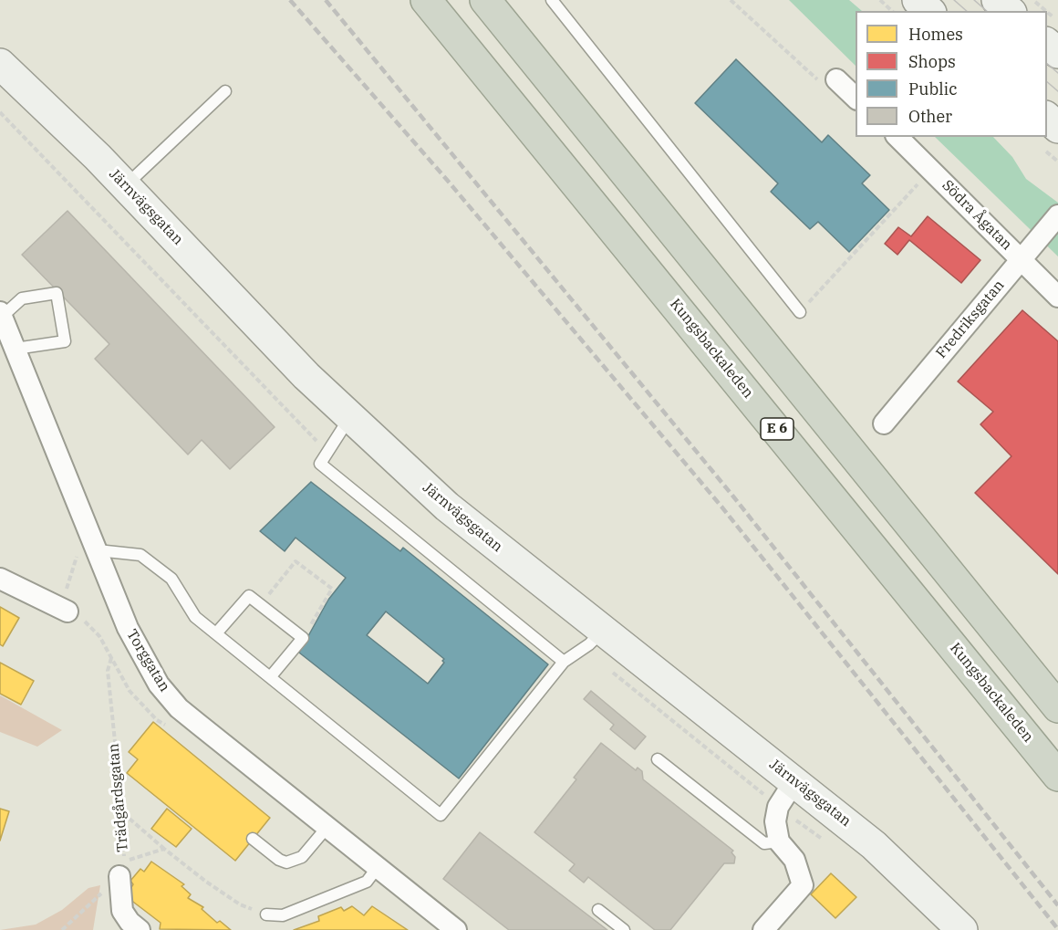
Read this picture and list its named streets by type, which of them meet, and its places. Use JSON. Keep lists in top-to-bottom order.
{
  "streets": {
    "highway": ["Kungsbackaleden", "E 6"],
    "street": [
      "Järnvägsgatan",
      "Södra Ågatan",
      "Fredriksgatan",
      "Torggatan"
    ],
    "path": ["Trädgårdsgatan"]
  },
  "crossings": [
    ["Södra Ågatan", "Fredriksgatan"]
  ],
  "legend": [
    "Homes",
    "Shops",
    "Public",
    "Other"
  ]
}
